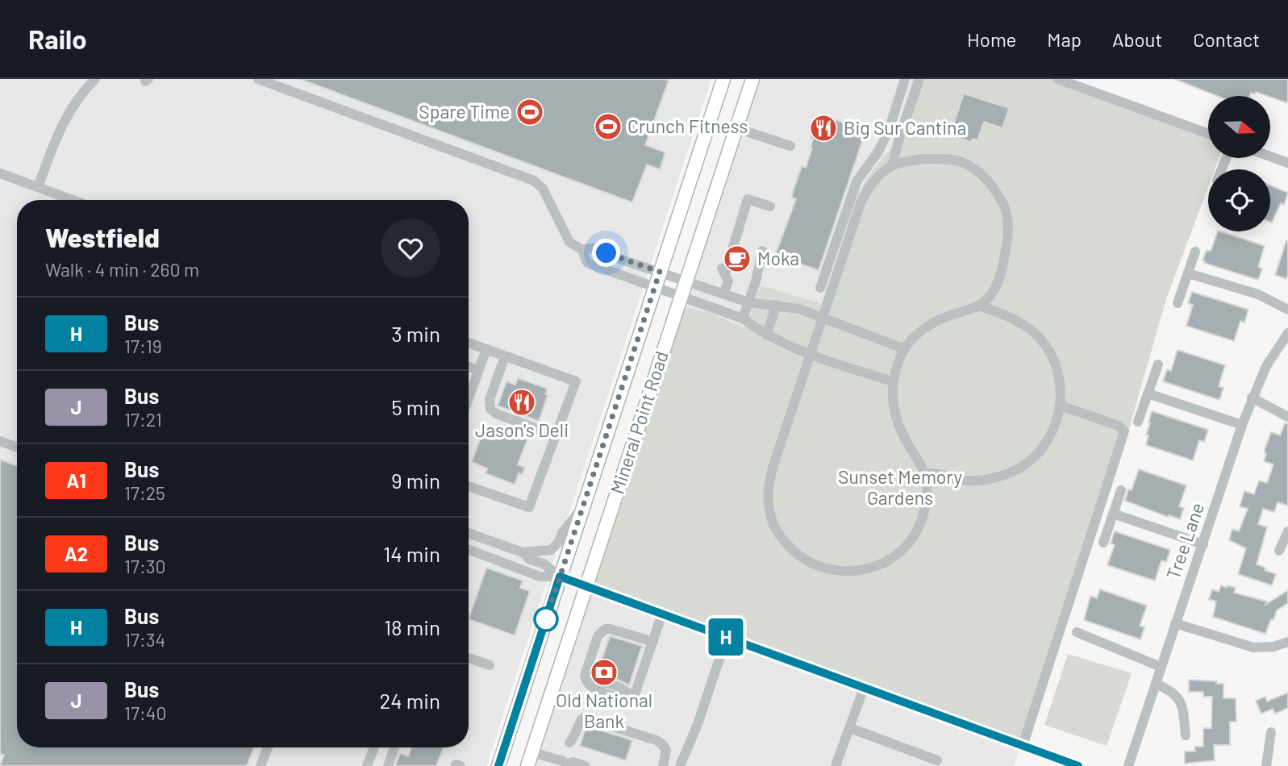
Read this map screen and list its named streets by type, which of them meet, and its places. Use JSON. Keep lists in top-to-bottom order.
{
  "streets": {
    "main road": ["Mineral Point Road"],
    "street": ["Tree Lane"]
  },
  "parks": ["Sunset Memory Gardens"],
  "places": {
    "sports": ["Spare Time", "Crunch Fitness"],
    "restaurant": ["Big Sur Cantina", "Jason's Deli"],
    "cafe": ["Moka"],
    "bank": ["Old National Bank"]
  },
  "lines": ["bus line H"],
  "north": "right",
  "page": {
    "header": "Railo",
    "nav": [
      "Home",
      "Map",
      "About",
      "Contact"
    ],
    "on_map": "H",
    "heading": ["Westfield", "Walk · 4 min · 260 m"],
    "list": [
      {
        "mark": "H",
        "name": "Bus",
        "note": "17:19",
        "value": "3 min"
      },
      {
        "mark": "J",
        "name": "Bus",
        "note": "17:21",
        "value": "5 min"
      },
      {
        "mark": "A1",
        "name": "Bus",
        "note": "17:25",
        "value": "9 min"
      },
      {
        "mark": "A2",
        "name": "Bus",
        "note": "17:30",
        "value": "14 min"
      },
      {
        "mark": "H",
        "name": "Bus",
        "note": "17:34",
        "value": "18 min"
      },
      {
        "mark": "J",
        "name": "Bus",
        "note": "17:40",
        "value": "24 min"
      }
    ]
  }
}
